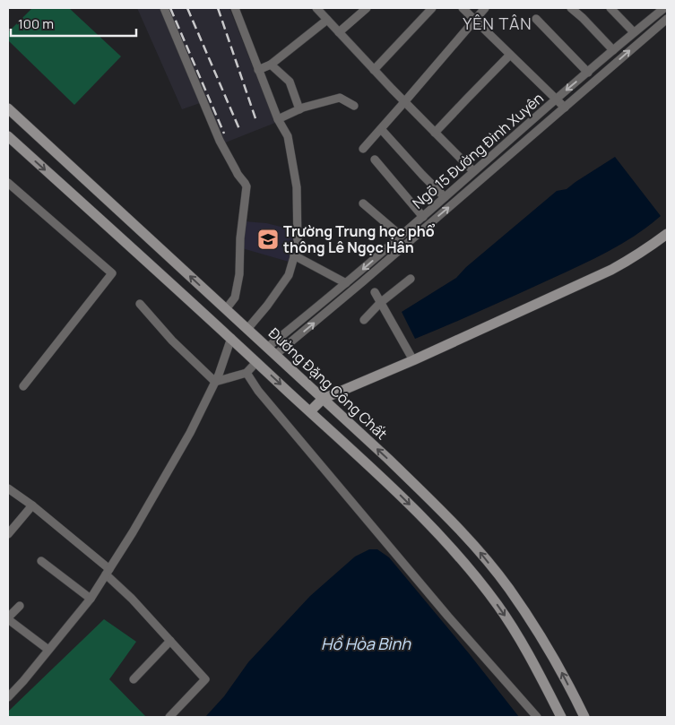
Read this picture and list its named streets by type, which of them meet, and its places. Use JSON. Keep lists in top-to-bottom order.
{
  "streets": {
    "main road": ["Đường Đặng Công Chất"],
    "street": ["Ngõ 15 Đường Đình Xuyên"]
  },
  "crossings": [
    ["Ngõ 15 Đường Đình Xuyên", "Đường Đặng Công Chất"]
  ],
  "districts": ["YÊN TÂN"],
  "water": ["Hồ Hòa Bình"],
  "places": {
    "school or university": ["Trường Trung học phổ thông Lê Ngọc Hân"]
  },
  "scale_bar": "100 m"
}
